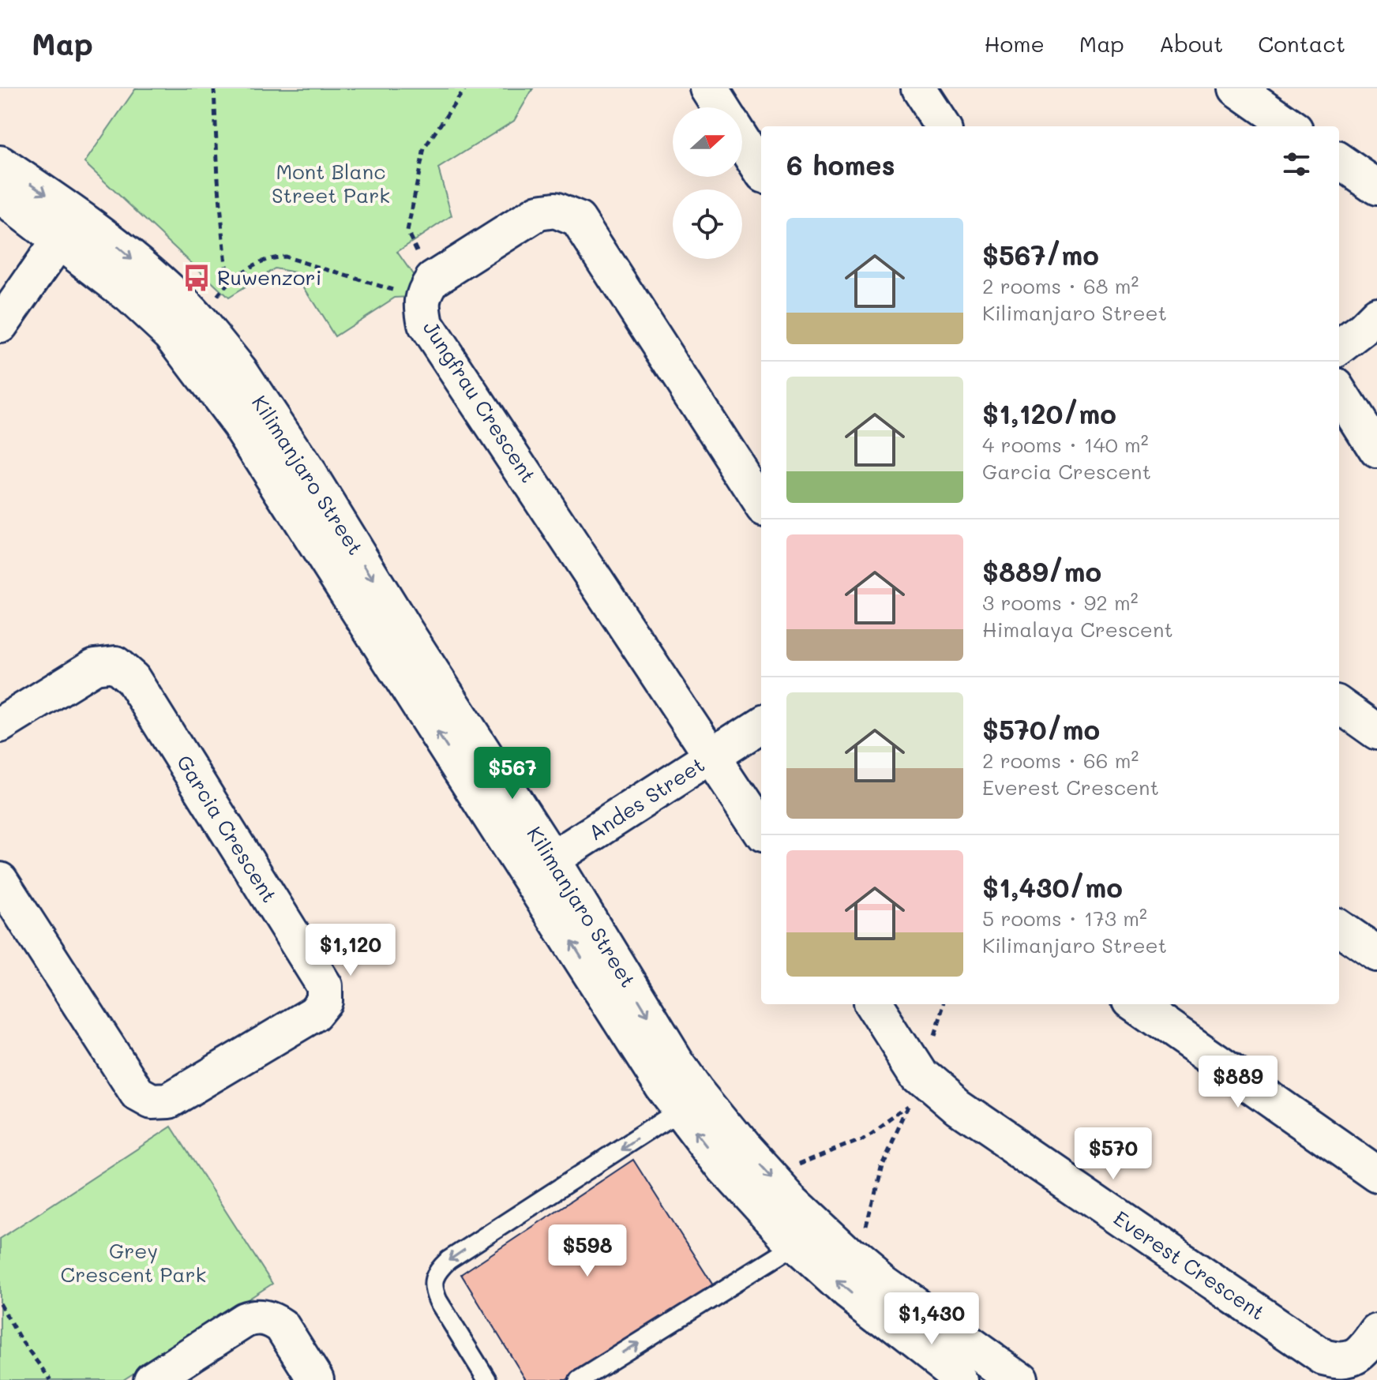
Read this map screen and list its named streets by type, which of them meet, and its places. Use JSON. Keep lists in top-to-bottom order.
{
  "streets": {
    "street": [
      "Jungfrau Crescent",
      "Kilimanjaro Street",
      "Andes Street",
      "Garcia Crescent",
      "Everest Crescent"
    ]
  },
  "crossings": [
    ["Jungfrau Crescent", "Andes Street"],
    ["Kilimanjaro Street", "Andes Street"]
  ],
  "parks": ["Mont Blanc Street Park", "Grey Crescent Park"],
  "places": {
    "bus stop": ["Ruwenzori"]
  },
  "north": "right",
  "page": {
    "header": "Map",
    "nav": [
      "Home",
      "Map",
      "About",
      "Contact"
    ],
    "heading": "6 homes",
    "list": [
      {
        "name": "$567/mo",
        "note": "2 rooms · 68 m² · Kilimanjaro Street"
      },
      {
        "name": "$1,120/mo",
        "note": "4 rooms · 140 m² · Garcia Crescent"
      },
      {
        "name": "$889/mo",
        "note": "3 rooms · 92 m² · Himalaya Crescent"
      },
      {
        "name": "$570/mo",
        "note": "2 rooms · 66 m² · Everest Crescent"
      },
      {
        "name": "$1,430/mo",
        "note": "5 rooms · 173 m² · Kilimanjaro Street"
      }
    ],
    "price": [
      "$567",
      "$1,120",
      "$889",
      "$570",
      "$598",
      "$1,430"
    ]
  }
}
